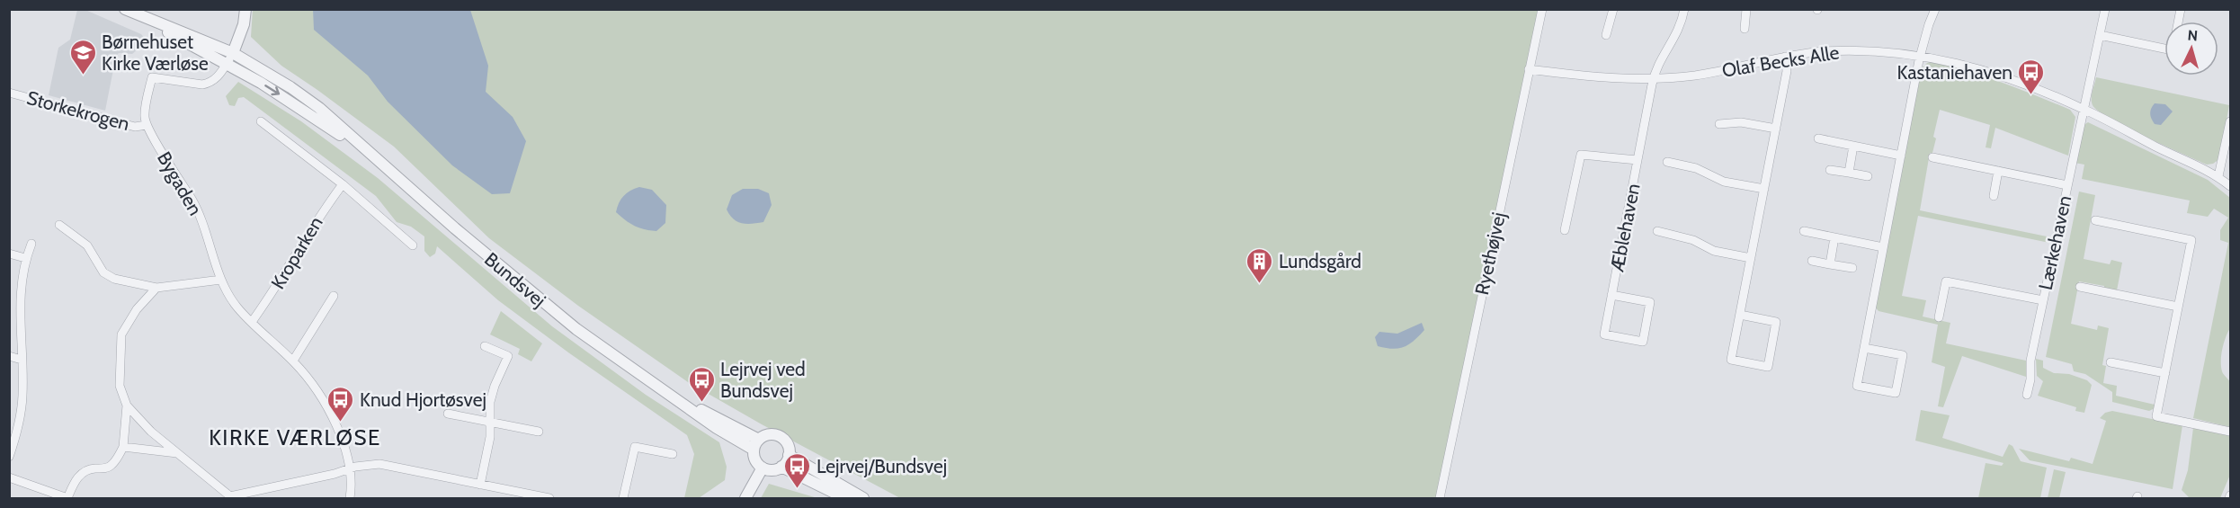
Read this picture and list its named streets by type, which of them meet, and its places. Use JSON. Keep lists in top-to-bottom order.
{
  "streets": {
    "street": [
      "Olaf Becks Alle",
      "Storkekrogen",
      "Bygaden",
      "Æblehaven",
      "Lærkehaven",
      "Kroparken",
      "Ryethøjvej",
      "Bundsvej"
    ]
  },
  "crossings": [
    ["Olaf Becks Alle", "Æblehaven"],
    ["Olaf Becks Alle", "Lærkehaven"],
    ["Olaf Becks Alle", "Ryethøjvej"],
    ["Storkekrogen", "Bygaden"],
    ["Bygaden", "Kroparken"]
  ],
  "districts": ["KIRKE VÆRLØSE"],
  "places": {
    "school or university": ["Børnehuset Kirke Værløse"],
    "bus stop": [
      "Kastaniehaven",
      "Lejrvej ved Bundsvej",
      "Knud Hjortøsvej",
      "Lejrvej/Bundsvej"
    ],
    "building": ["Lundsgård"]
  },
  "north": "top"
}
